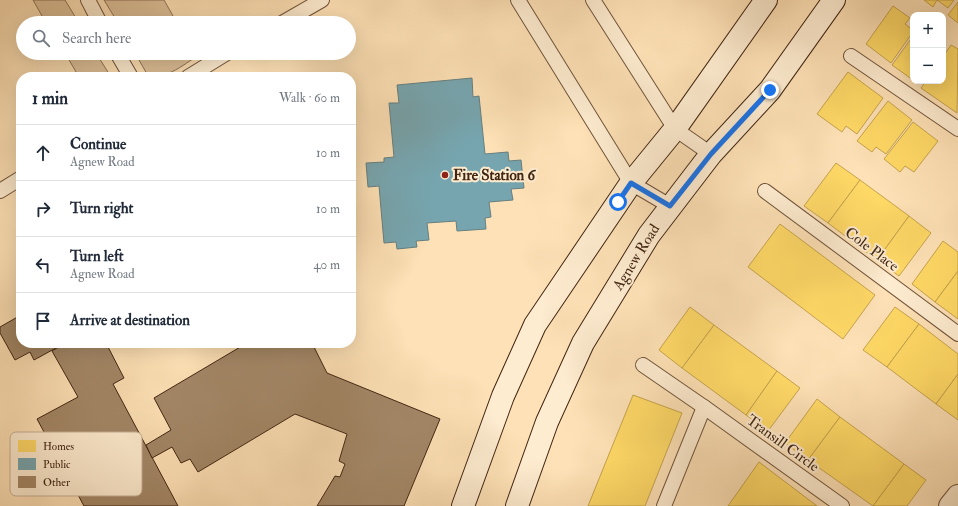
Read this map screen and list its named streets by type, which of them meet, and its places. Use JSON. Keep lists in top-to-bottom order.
{
  "streets": {
    "main road": ["Agnew Road"],
    "lane": ["Cole Place", "Transill Circle"]
  },
  "places": ["Fire Station 6"],
  "legend": ["Homes", "Public", "Other"],
  "page": {
    "map_buttons": ["+", "−"],
    "search": "Search here",
    "heading": ["1 min", "Walk · 60 m"],
    "list": [
      ["Continue", "Agnew Road", "10 m"],
      ["Turn right", "10 m"],
      ["Turn left", "Agnew Road", "40 m"],
      "Arrive at destination"
    ]
  }
}
